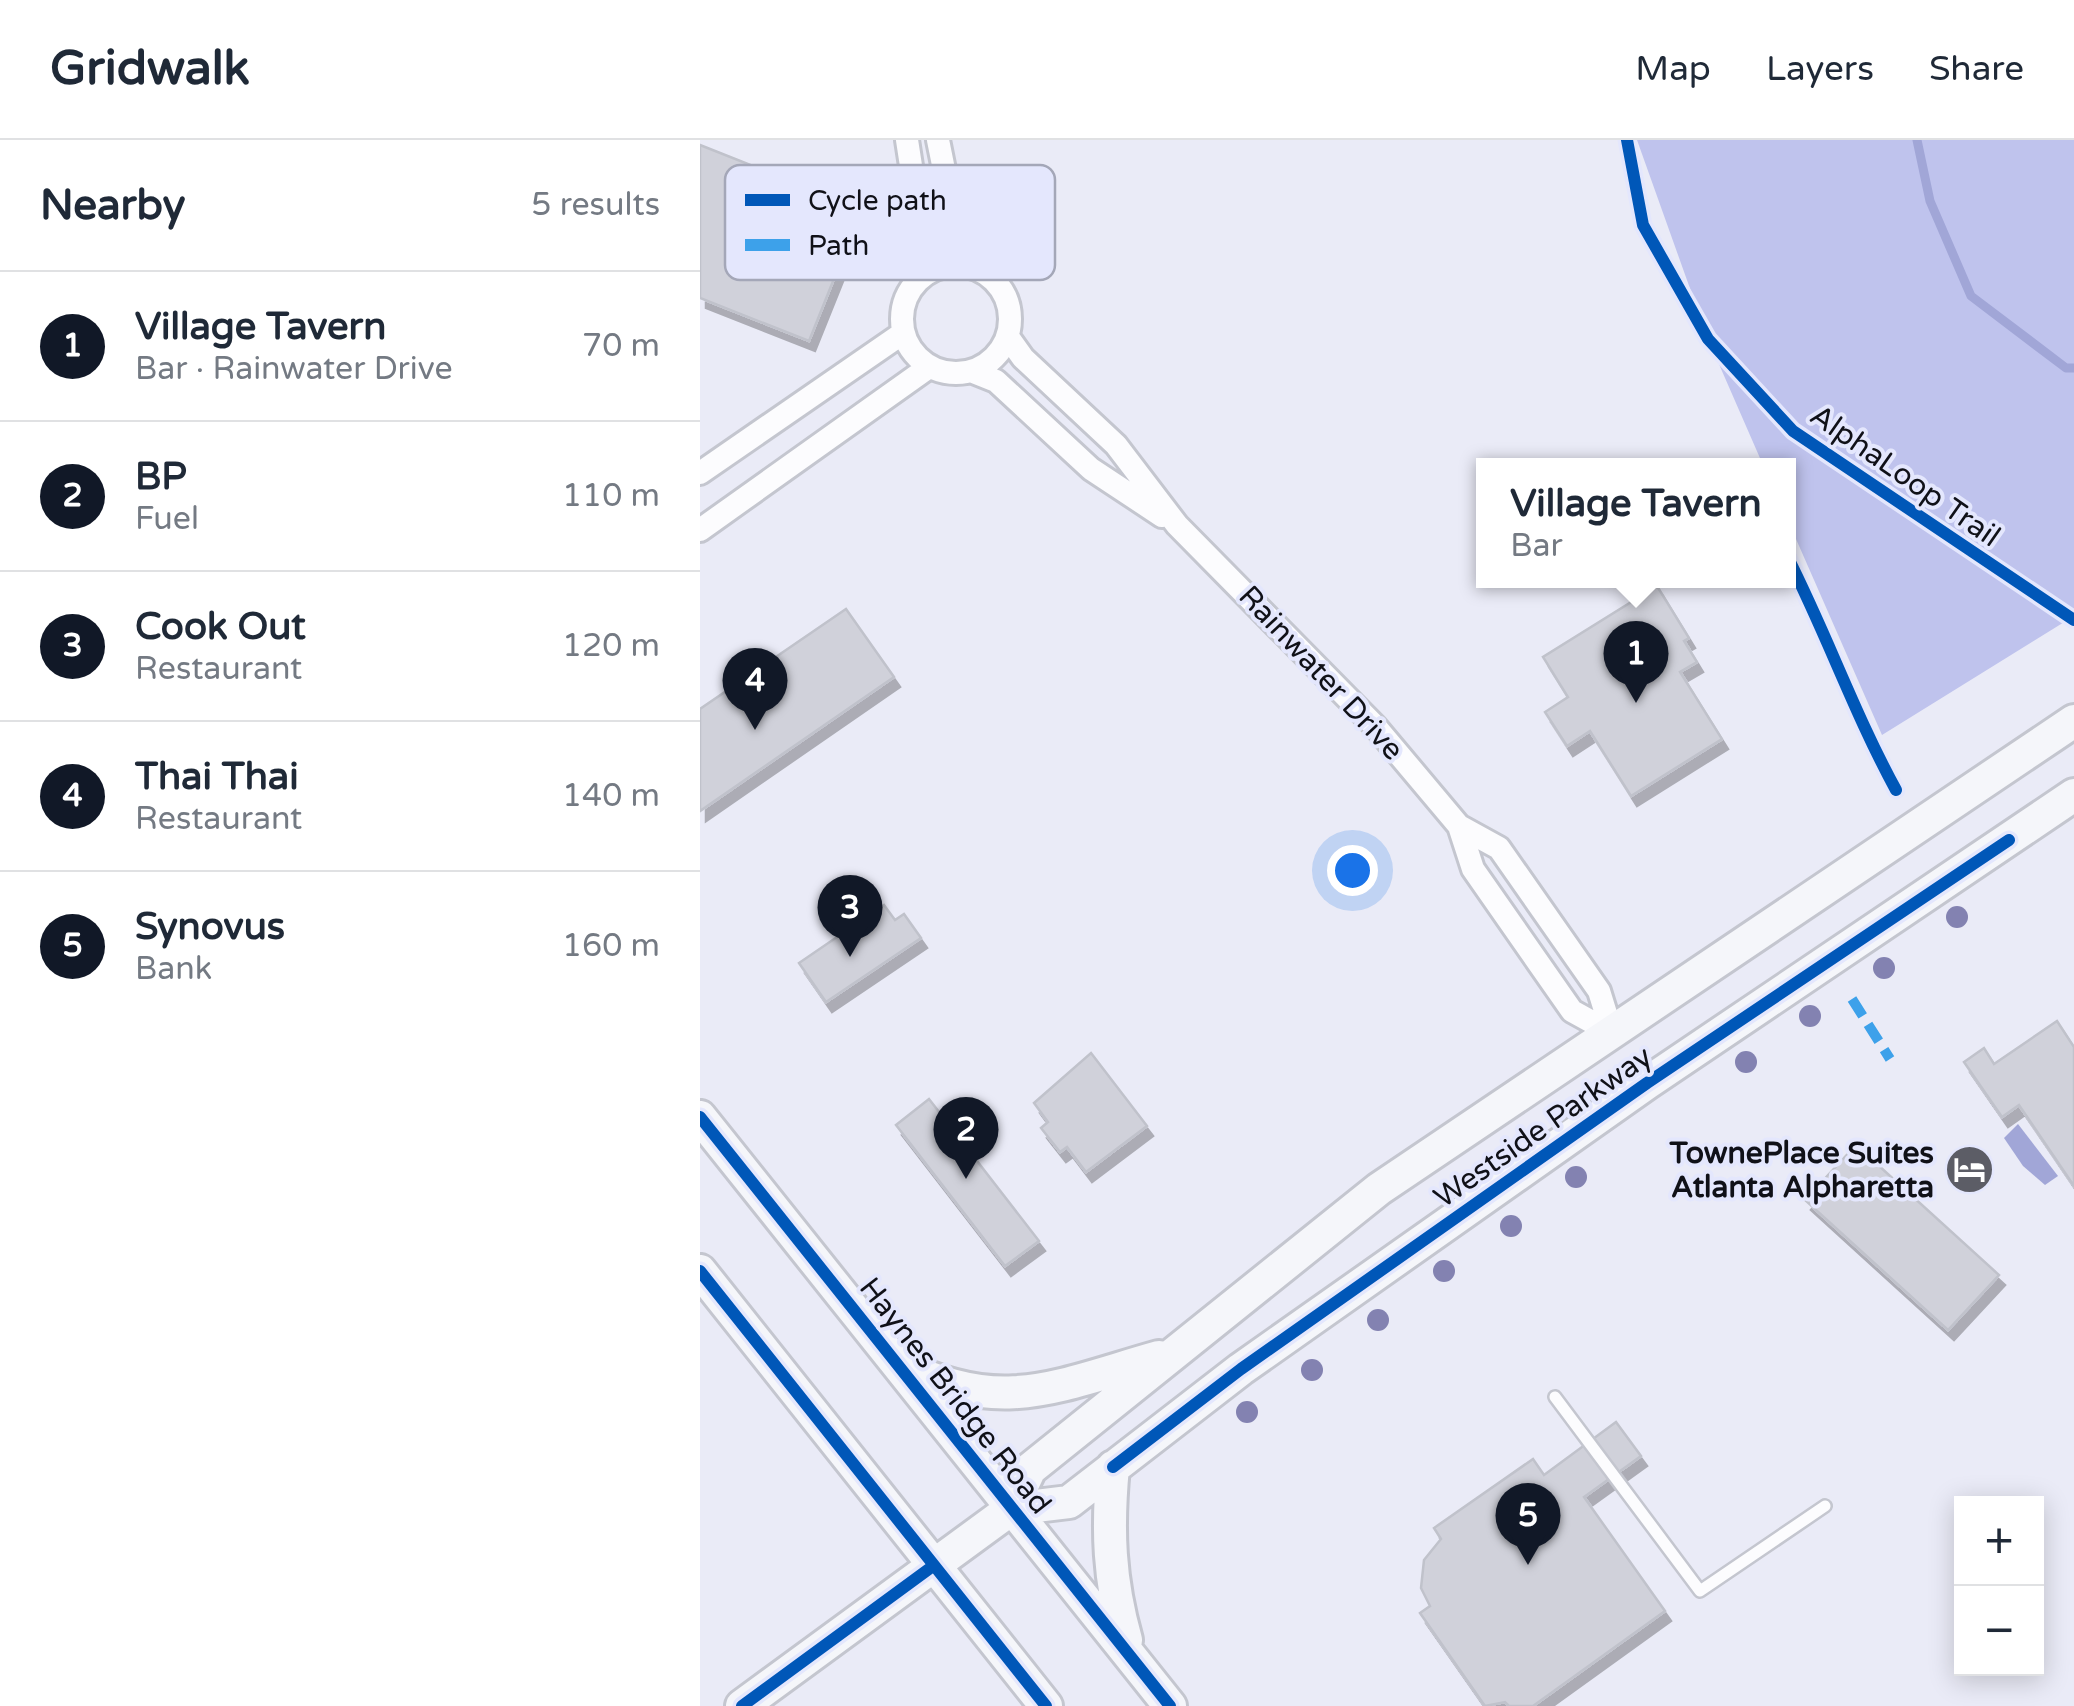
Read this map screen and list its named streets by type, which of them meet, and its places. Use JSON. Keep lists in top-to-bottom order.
{
  "streets": {
    "main road": ["Westside Parkway", "Haynes Bridge Road"],
    "street": ["Rainwater Drive"],
    "cycle path": ["AlphaLoop Trail"]
  },
  "crossings": [
    ["Rainwater Drive", "Westside Parkway"],
    ["Westside Parkway", "Haynes Bridge Road"]
  ],
  "places": {
    "hotel": ["TownePlace Suites Atlanta Alpharetta"]
  },
  "legend": ["Cycle path", "Path"],
  "page": {
    "header": "Gridwalk",
    "nav": ["Map", "Layers", "Share"],
    "heading": ["Nearby", "5 results"],
    "list": [
      {
        "mark": "1",
        "name": "Village Tavern",
        "note": "Bar · Rainwater Drive",
        "value": "70 m"
      },
      {
        "mark": "2",
        "name": "BP",
        "note": "Fuel",
        "value": "110 m"
      },
      {
        "mark": "3",
        "name": "Cook Out",
        "note": "Restaurant",
        "value": "120 m"
      },
      {
        "mark": "4",
        "name": "Thai Thai",
        "note": "Restaurant",
        "value": "140 m"
      },
      {
        "mark": "5",
        "name": "Synovus",
        "note": "Bank",
        "value": "160 m"
      }
    ],
    "popup": ["Village Tavern", "Bar"],
    "pins": [
      "1",
      "4",
      "3",
      "2",
      "5"
    ],
    "map_buttons": ["+", "−"]
  }
}
